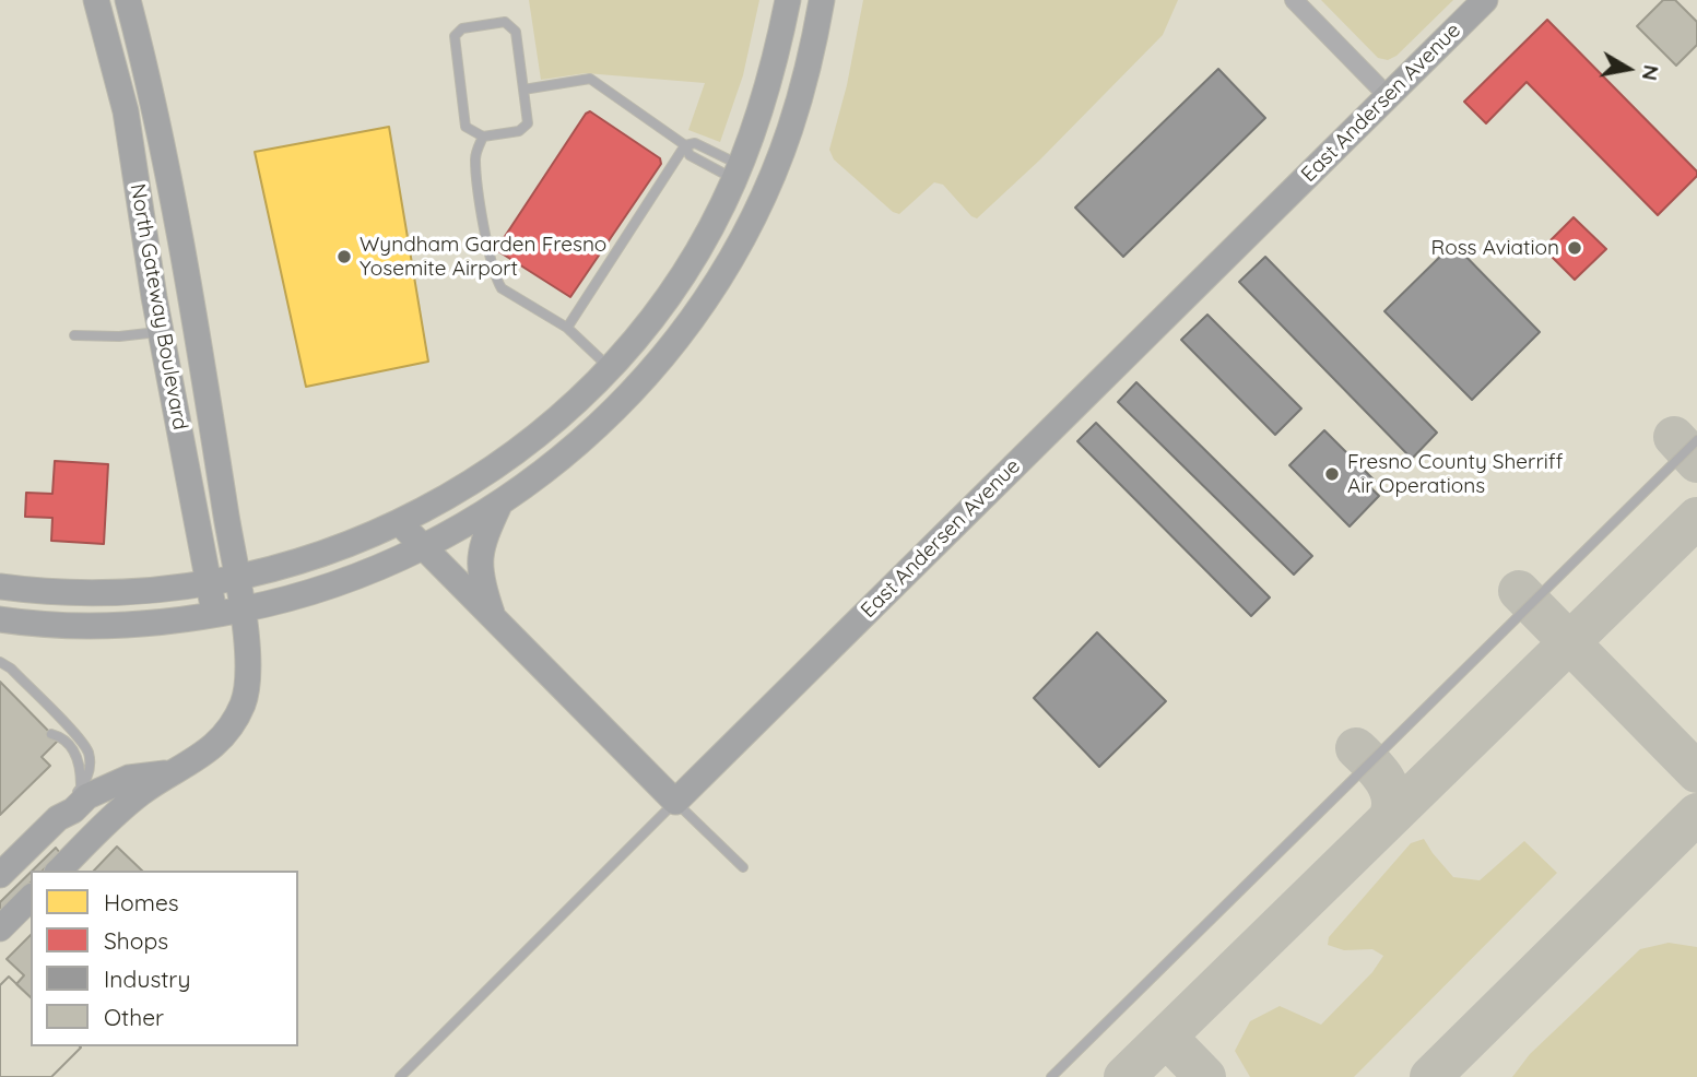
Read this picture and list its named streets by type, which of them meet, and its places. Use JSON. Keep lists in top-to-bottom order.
{
  "streets": {
    "main road": ["East Andersen Avenue", "North Gateway Boulevard"]
  },
  "places": ["Ross Aviation", "Wyndham Garden Fresno Yosemite Airport", "Fresno County Sherriff Air Operations"],
  "legend": [
    "Homes",
    "Shops",
    "Industry",
    "Other"
  ],
  "north": "right"
}
